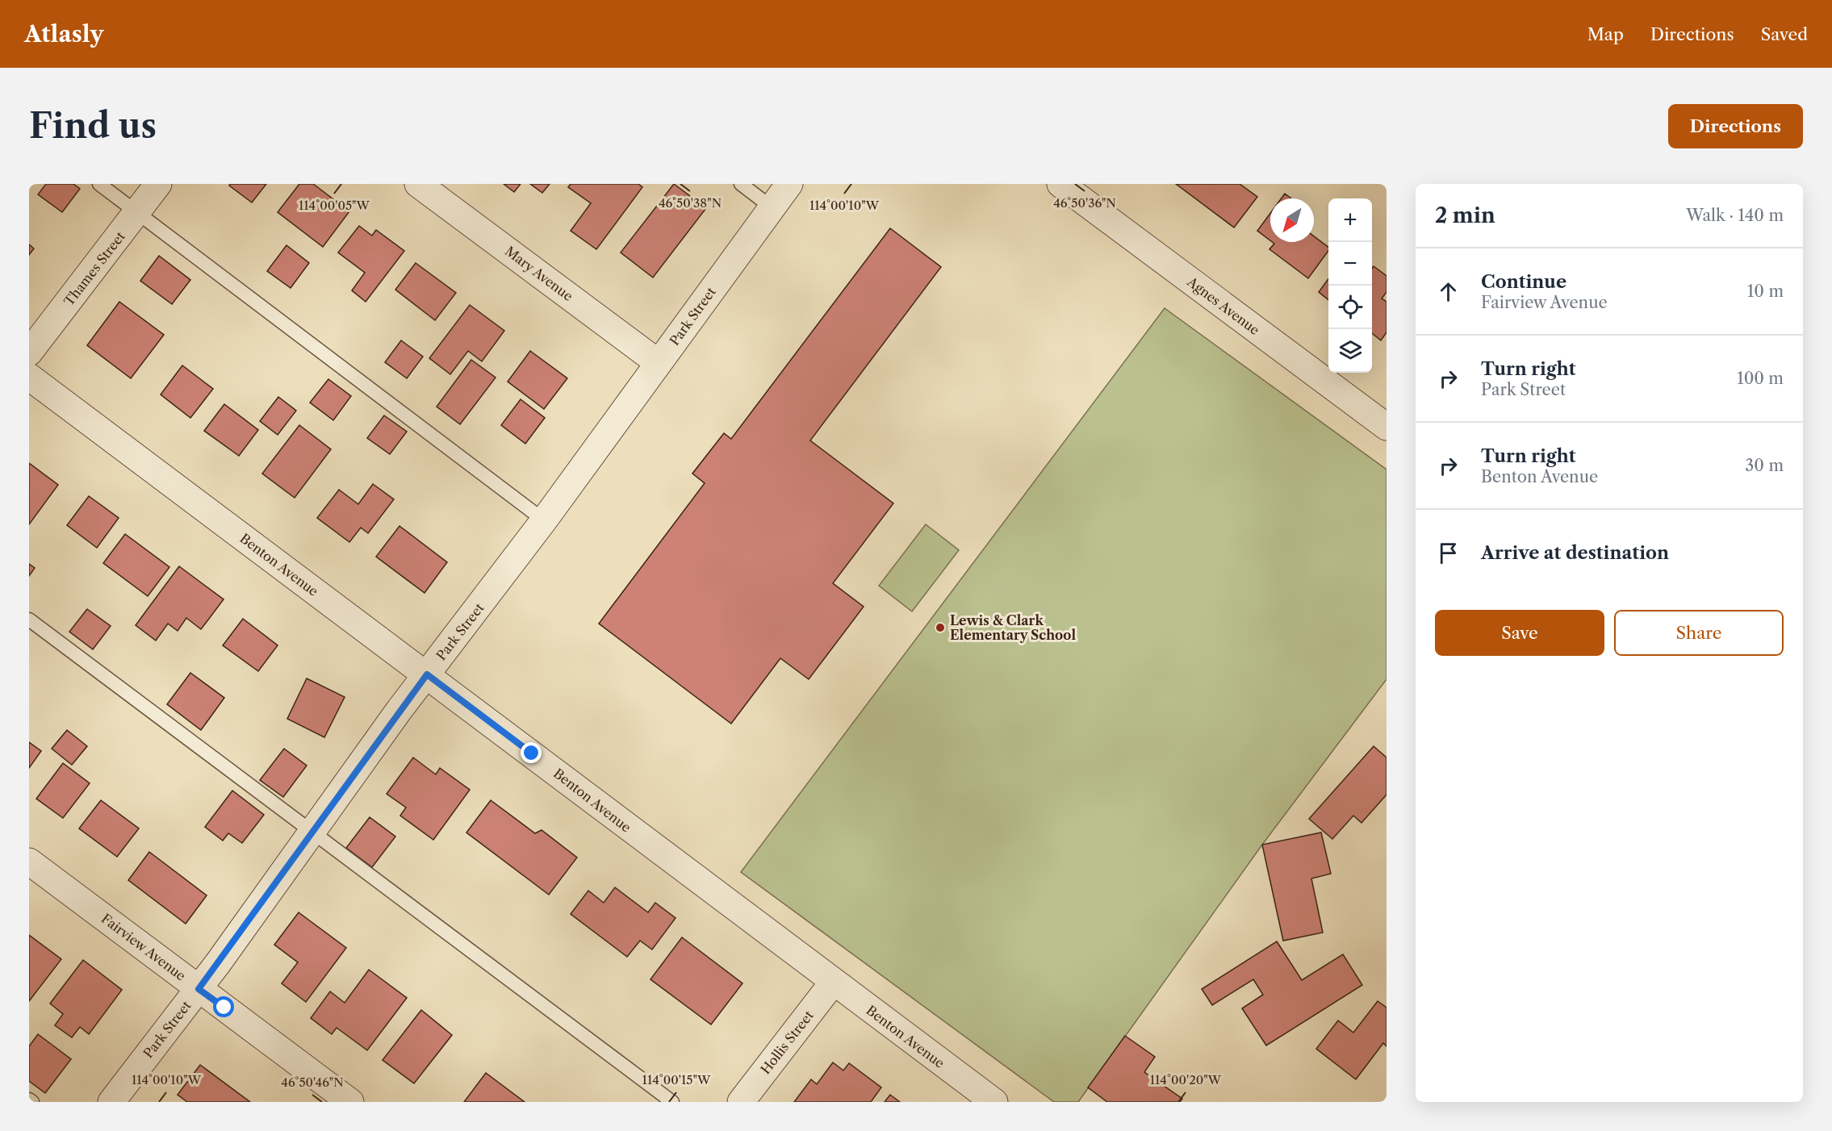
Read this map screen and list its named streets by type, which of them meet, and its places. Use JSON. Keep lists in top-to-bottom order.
{
  "streets": {
    "street": [
      "Thames Street",
      "Mary Avenue",
      "Agnes Avenue",
      "Park Street",
      "Benton Avenue",
      "Fairview Avenue",
      "Hollis Street"
    ]
  },
  "crossings": [
    ["Mary Avenue", "Park Street"],
    ["Park Street", "Benton Avenue"],
    ["Park Street", "Fairview Avenue"],
    ["Benton Avenue", "Hollis Street"]
  ],
  "places": ["Lewis & Clark Elementary School"],
  "north": "bottom left",
  "page": {
    "header": "Atlasly",
    "nav": ["Map", "Directions", "Saved"],
    "buttons": [
      "Directions",
      ["Save", "Share"]
    ],
    "title": "Find us",
    "heading": ["2 min", "Walk · 140 m"],
    "map_buttons": ["+", "−"],
    "list": [
      ["Continue", "Fairview Avenue", "10 m"],
      ["Turn right", "Park Street", "100 m"],
      ["Turn right", "Benton Avenue", "30 m"],
      "Arrive at destination"
    ]
  },
  "coordinates": [
    "46°50'38\"N",
    "46°50'36\"N",
    "114°00'05\"W",
    "114°00'10\"W",
    "114°00'15\"W",
    "114°00'20\"W",
    "46°50'46\"N"
  ]
}
